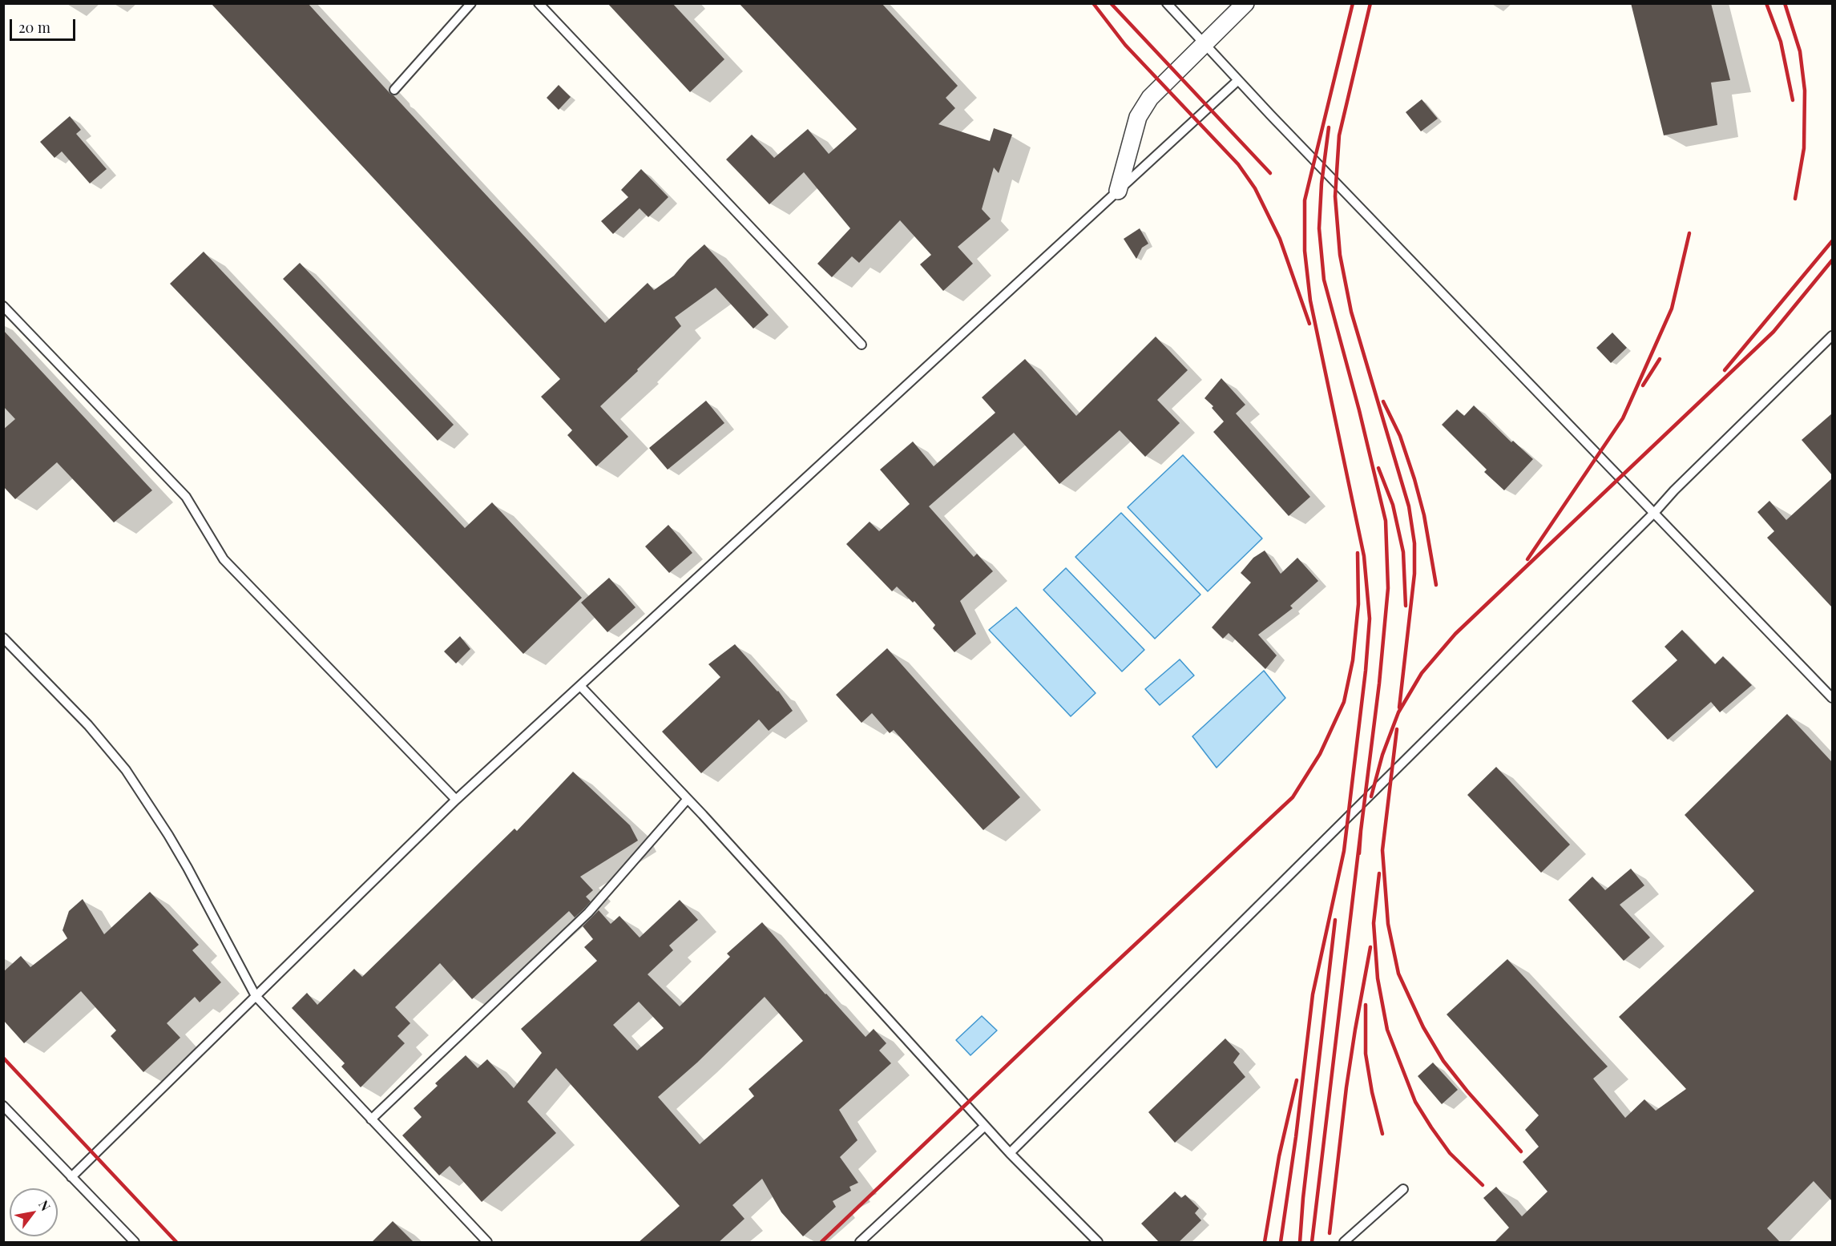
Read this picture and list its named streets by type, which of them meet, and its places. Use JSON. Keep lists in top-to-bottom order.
{
  "scale_bar": "20 m",
  "north": "top right"
}
